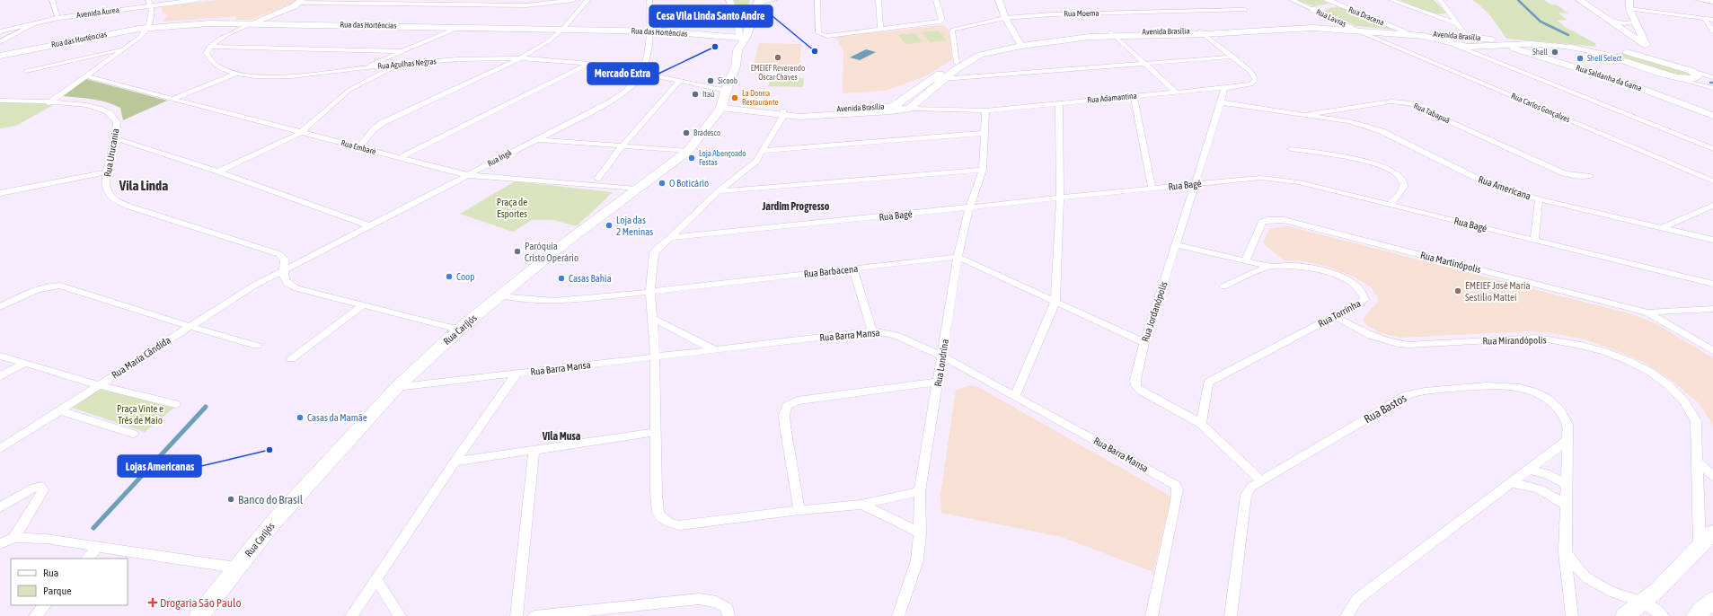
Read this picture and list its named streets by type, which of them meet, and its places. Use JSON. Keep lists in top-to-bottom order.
{
  "streets": {
    "main road": [
      "Rua das Hortências",
      "Avenida Brasília",
      "Rua Saldanha da Gama",
      "Rua Carijós"
    ],
    "street": [
      "Avenida Áurea",
      "Rua Moema",
      "Rua Dracena",
      "Rua Lavras",
      "Rua Agulhas Negras",
      "Rua Adamantina",
      "Rua Carlos Gonçalves",
      "Rua Tabapuã",
      "Rua Embaré",
      "Rua Urucania",
      "Rua Ingá",
      "Rua Bagé",
      "Rua Americana",
      "Rua Martinópolis",
      "Rua Barbacena",
      "Rua Jordanópolis",
      "Rua Torrinha",
      "Rua Barra Mansa",
      "Rua Mirandópolis",
      "Rua Maria Cândida",
      "Rua Londrina",
      "Rua Bastos"
    ]
  },
  "crossings": [
    ["Rua Moema", "Avenida Brasília"],
    ["Rua Dracena", "Rua Lavras"],
    ["Rua Dracena", "Avenida Brasília"],
    ["Rua Lavras", "Avenida Brasília"],
    ["Rua das Hortências", "Rua Ingá"],
    ["Rua das Hortências", "Rua Carijós"],
    ["Avenida Brasília", "Rua Saldanha da Gama"],
    ["Avenida Brasília", "Rua Adamantina"],
    ["Avenida Brasília", "Rua Carlos Gonçalves"],
    ["Avenida Brasília", "Rua Carijós"],
    ["Rua Agulhas Negras", "Rua Ingá"],
    ["Rua Agulhas Negras", "Rua Carijós"],
    ["Rua Adamantina", "Rua Jordanópolis"],
    ["Rua Adamantina", "Rua Londrina"],
    ["Rua Tabapuã", "Rua Americana"],
    ["Rua Tabapuã", "Rua Jordanópolis"],
    ["Rua Embaré", "Rua Ingá"],
    ["Rua Embaré", "Rua Carijós"],
    ["Rua Urucania", "Rua Ingá"],
    ["Rua Urucania", "Rua Maria Cândida"],
    ["Rua Ingá", "Rua Maria Cândida"],
    ["Rua Bagé", "Rua Jordanópolis"],
    ["Rua Bagé", "Rua Londrina"],
    ["Rua Martinópolis", "Rua Torrinha"],
    ["Rua Barbacena", "Rua Carijós"],
    ["Rua Barbacena", "Rua Londrina"],
    ["Rua Jordanópolis", "Rua Torrinha"],
    ["Rua Jordanópolis", "Rua Bastos"],
    ["Rua Torrinha", "Rua Mirandópolis"],
    ["Rua Carijós", "Rua Barra Mansa"],
    ["Rua Barra Mansa", "Rua Londrina"]
  ],
  "districts": ["Vila Linda", "Jardim Progresso", "Vila Musa"],
  "parks": ["Praça de Esportes", "Praça Vinte e Três de Maio"],
  "places": {
    "other": [
      "Mercado Extra",
      "Cesa Vila Linda Santo Andre",
      "Shell",
      "EMEIEF Reverendo Oscar Chaves",
      "Shell Select",
      "Sicoob",
      "Itaú",
      "La Donna Restaurante",
      "Bradesco",
      "Loja Abençoado Festas",
      "O Boticário",
      "Loja das 2 Meninas",
      "Paróquia Cristo Operário",
      "Coop",
      "Casas Bahia",
      "EMEIEF José Maria Sestilio Mattei",
      "Casas da Mamãe",
      "Lojas Americanas",
      "Banco do Brasil"
    ],
    "health": ["Drogaria São Paulo"]
  },
  "legend": ["Rua", "Parque"]
}
